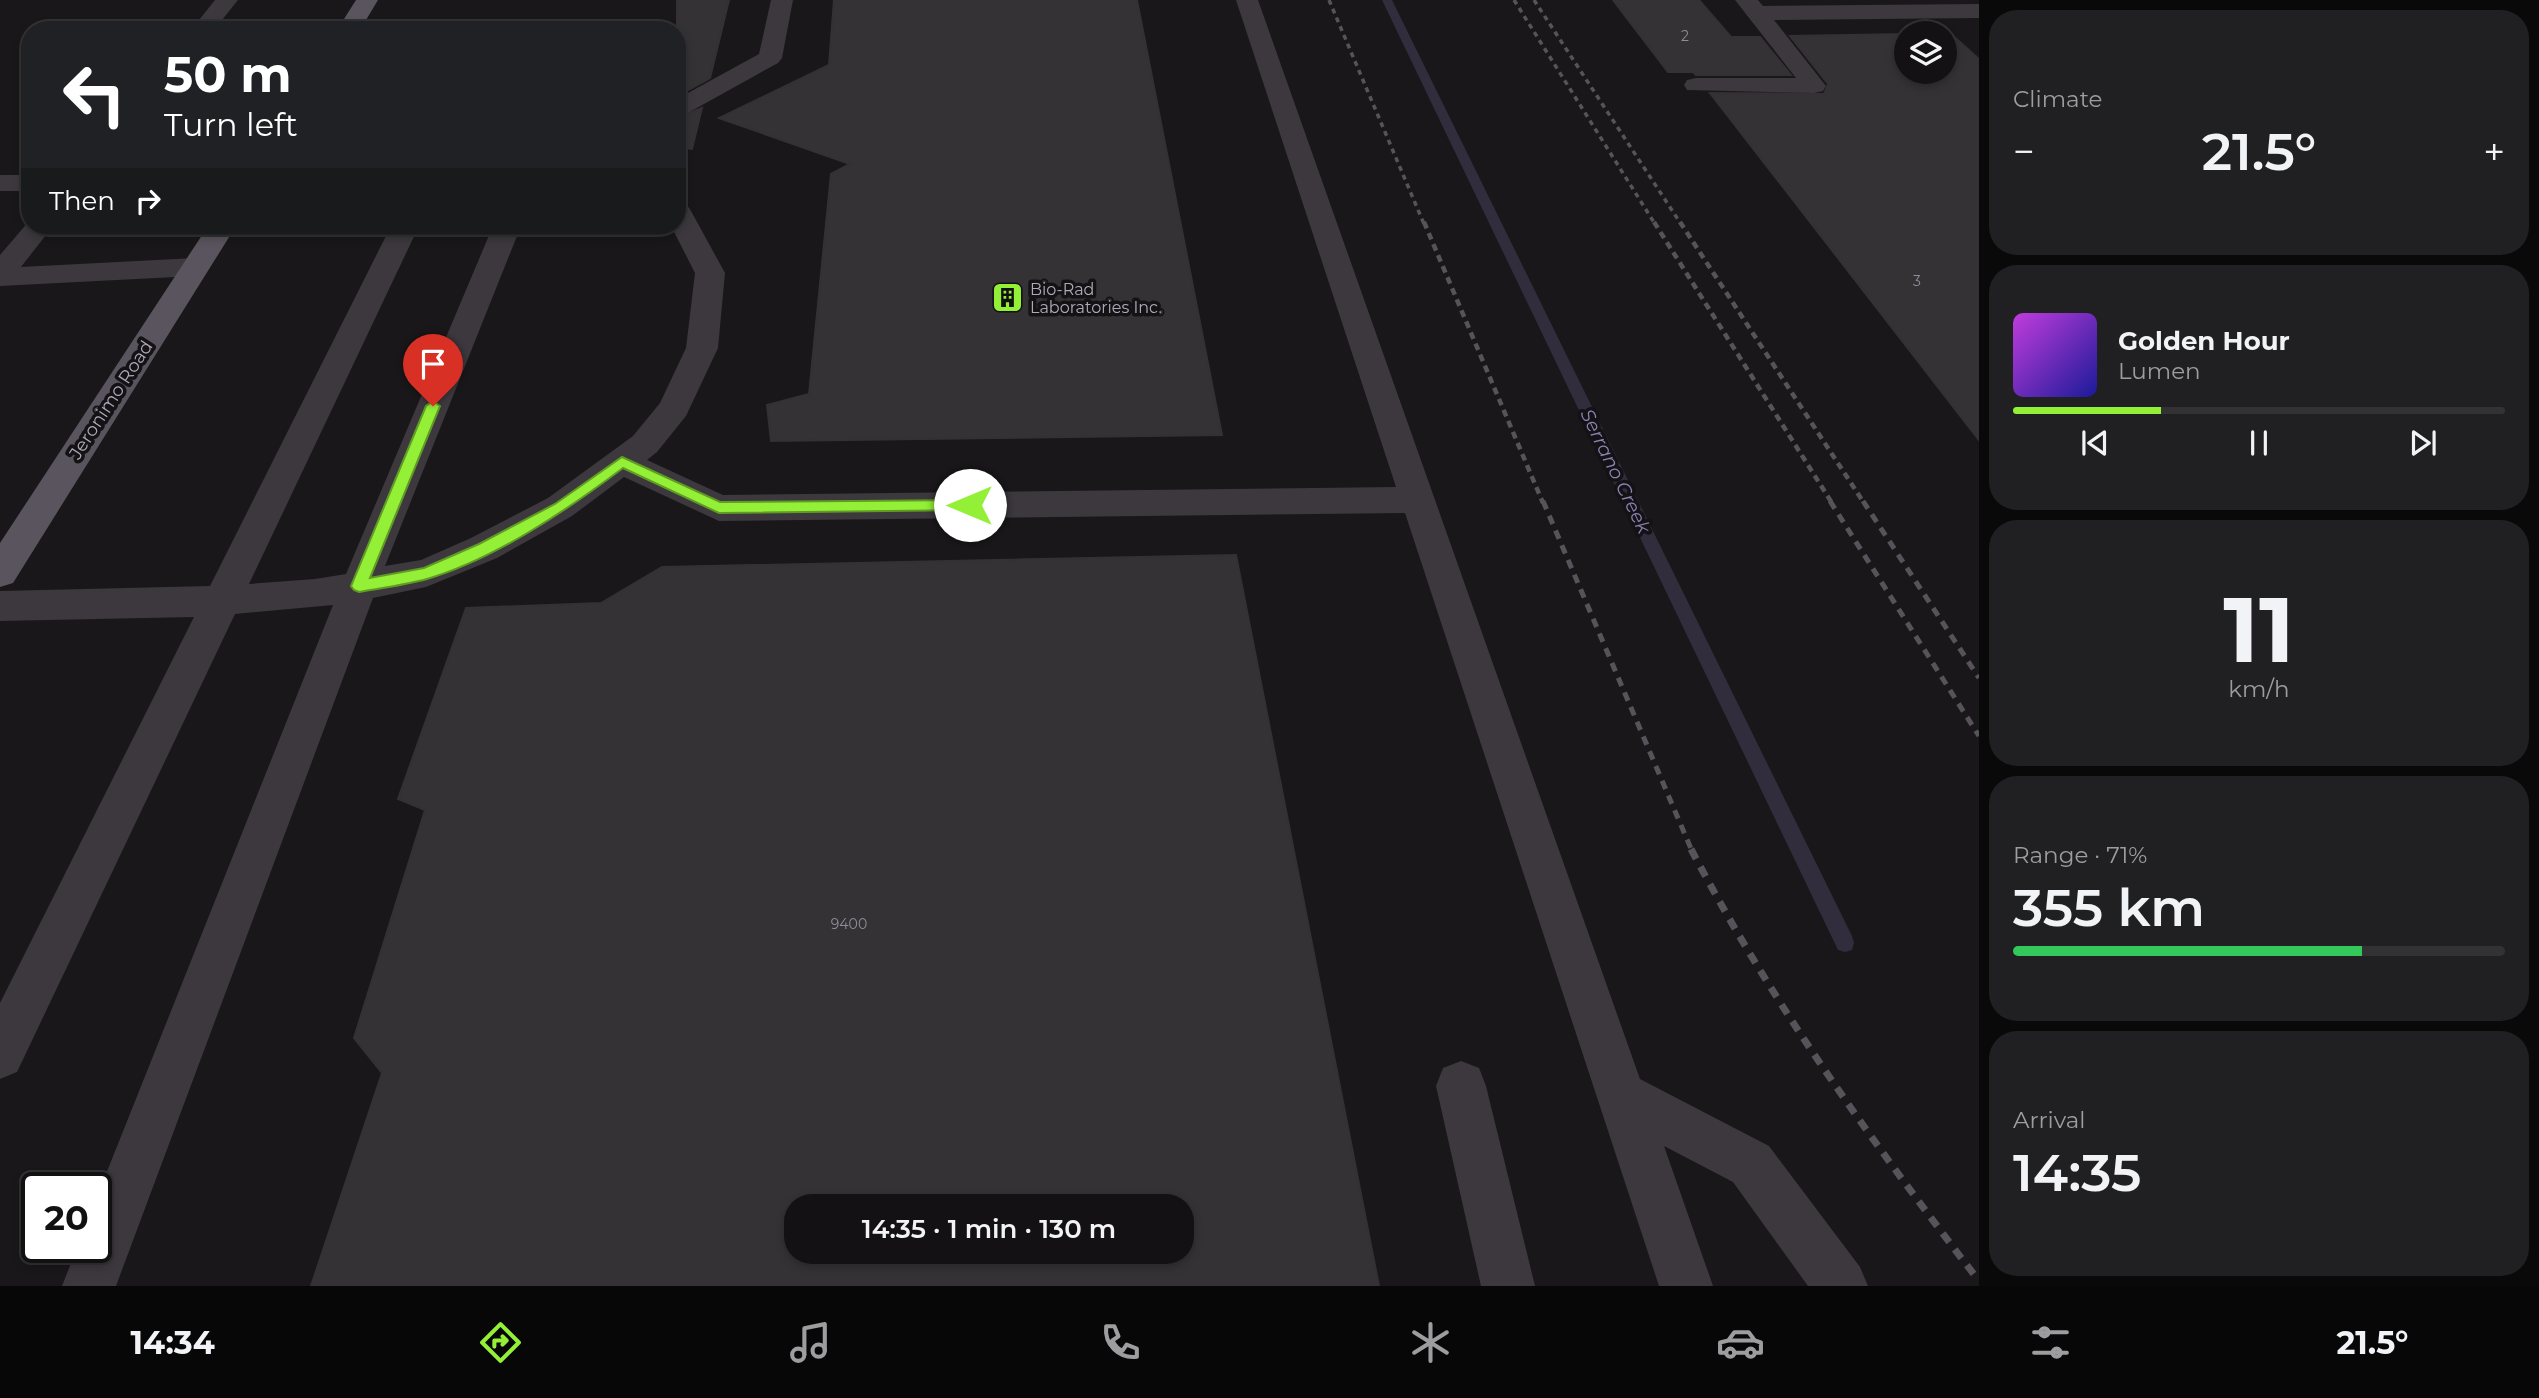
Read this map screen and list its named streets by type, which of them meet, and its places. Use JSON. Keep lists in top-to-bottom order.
{
  "streets": {
    "main road": ["Jeronimo Road"]
  },
  "water": ["Serrano Creek"],
  "places": {
    "building": ["Bio-Rad Laboratories Inc."]
  },
  "house_numbers": ["2", "3", "9400"],
  "page": {
    "tile": [
      "Climate",
      ["11", "km/h"],
      ["Range · 71%", "355 km"],
      ["Arrival", "14:35"]
    ],
    "turn": ["50 m", "Turn left"],
    "heat": ["−", "21.5°", "+"],
    "then": "Then",
    "song": ["Golden Hour", "Lumen"],
    "limit": "20",
    "trip": "14:35 · 1 min · 130 m",
    "tabs": ["14:34", "21.5°"]
  }
}
